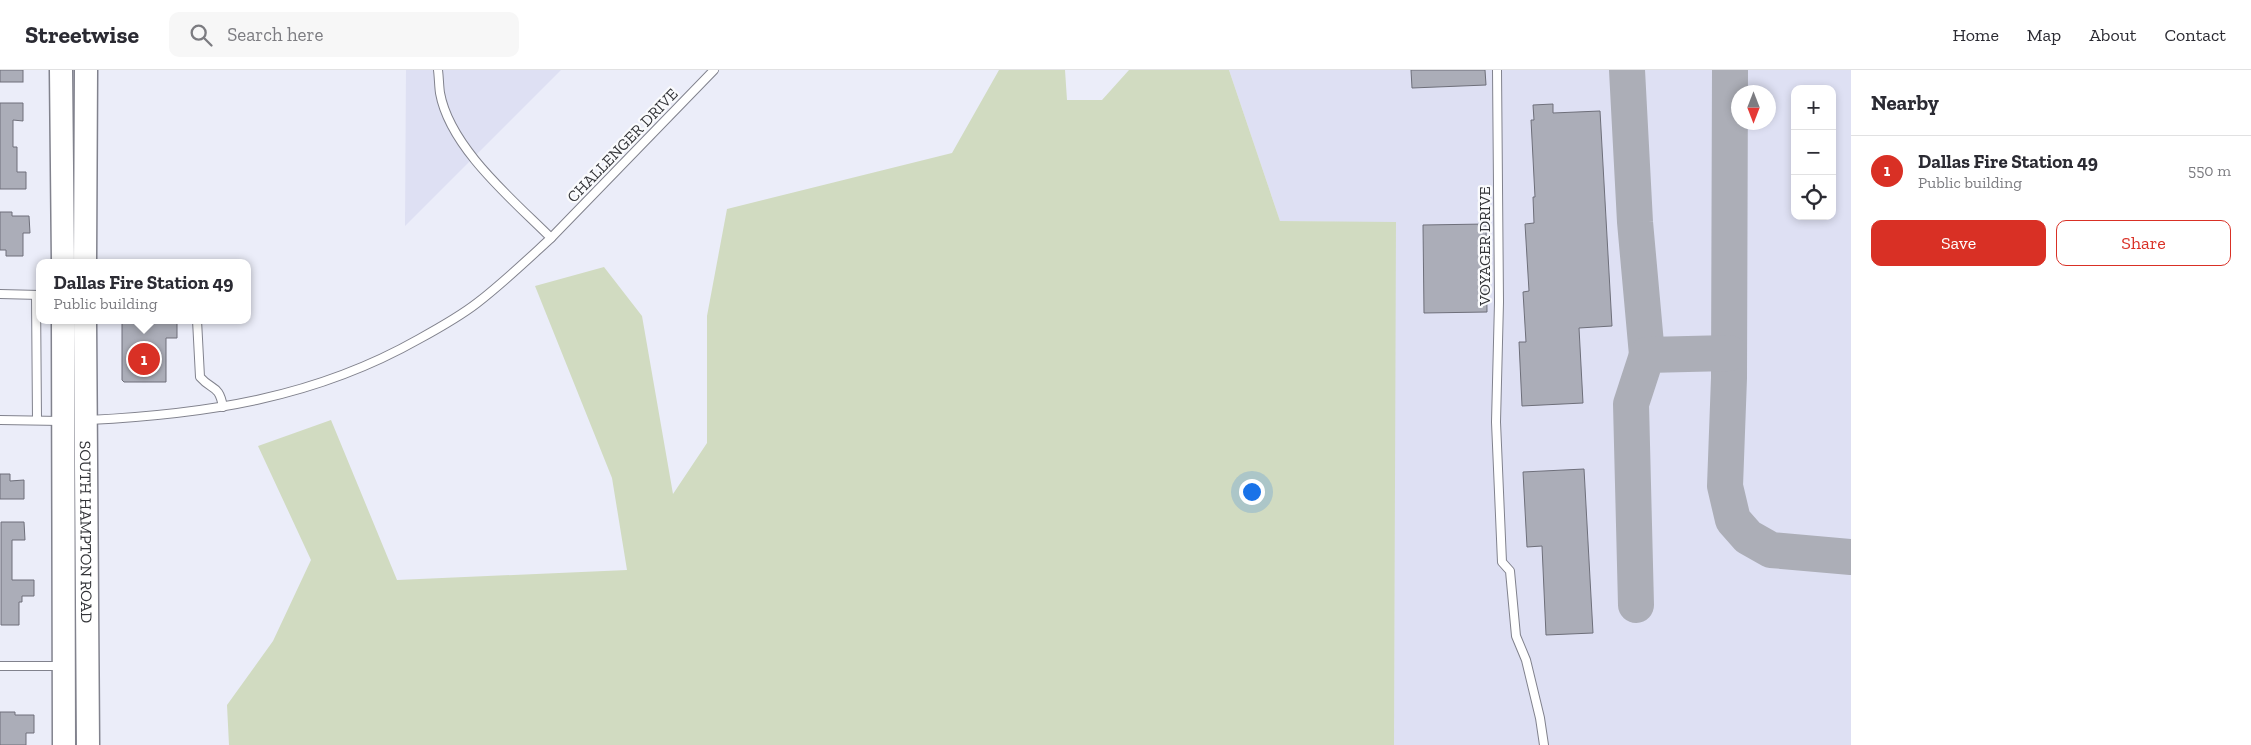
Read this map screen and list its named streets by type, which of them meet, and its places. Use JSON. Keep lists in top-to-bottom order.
{
  "streets": {
    "main road": ["SOUTH HAMPTON ROAD"],
    "lane": ["CHALLENGER DRIVE", "VOYAGER DRIVE"]
  },
  "crossings": [
    ["CHALLENGER DRIVE", "SOUTH HAMPTON ROAD"]
  ],
  "north": "bottom",
  "page": {
    "header": "Streetwise",
    "search": "Search here",
    "nav": [
      "Home",
      "Map",
      "About",
      "Contact"
    ],
    "heading": "Nearby",
    "map_buttons": ["+", "−"],
    "list": [
      {
        "mark": "1",
        "name": "Dallas Fire Station 49",
        "note": "Public building",
        "value": "550 m"
      }
    ],
    "buttons": ["Save", "Share"],
    "popup": ["Dallas Fire Station 49", "Public building"],
    "pins": "1"
  }
}
